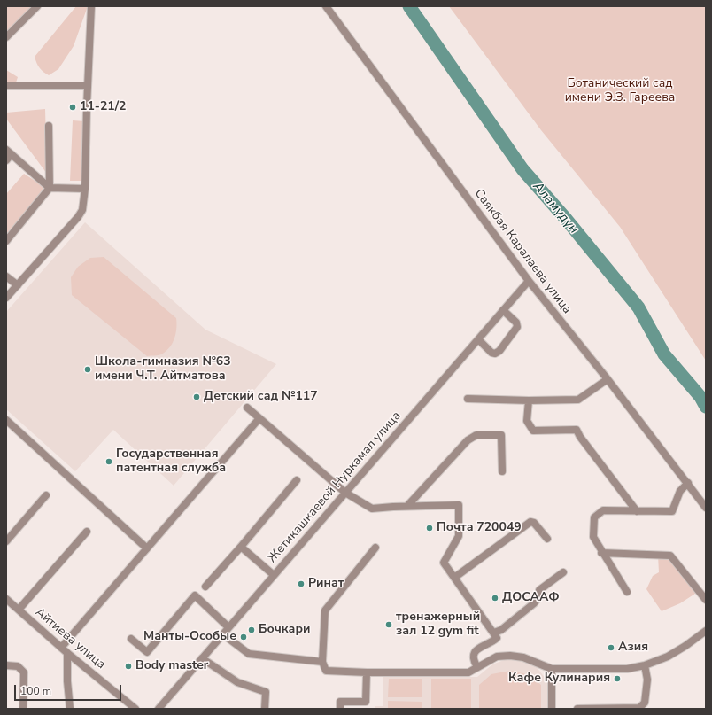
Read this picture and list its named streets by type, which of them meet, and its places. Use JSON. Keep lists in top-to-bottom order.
{
  "streets": {
    "street": ["Саякбая Каралаева улица", "Жетикашкаевой Нуркамал улица", "Айтиева улица"]
  },
  "crossings": [
    ["Саякбая Каралаева улица", "Жетикашкаевой Нуркамал улица"]
  ],
  "water": ["Аламүдүн"],
  "parks": ["Ботанический сад имени Э.З. Гареева"],
  "places": [
    "11-21/2",
    "Школа-гимназия №63 имени Ч.Т. Айтматова",
    "Детский сад №117",
    "Государственная патентная служба",
    "Почта 720049",
    "Ринат",
    "ДОСААФ",
    "тренажерный зал 12 gym fit",
    "Бочкари",
    "Манты-Особые",
    "Азия",
    "Body master",
    "Кафе Кулинария"
  ],
  "scale_bar": "100 m"
}
